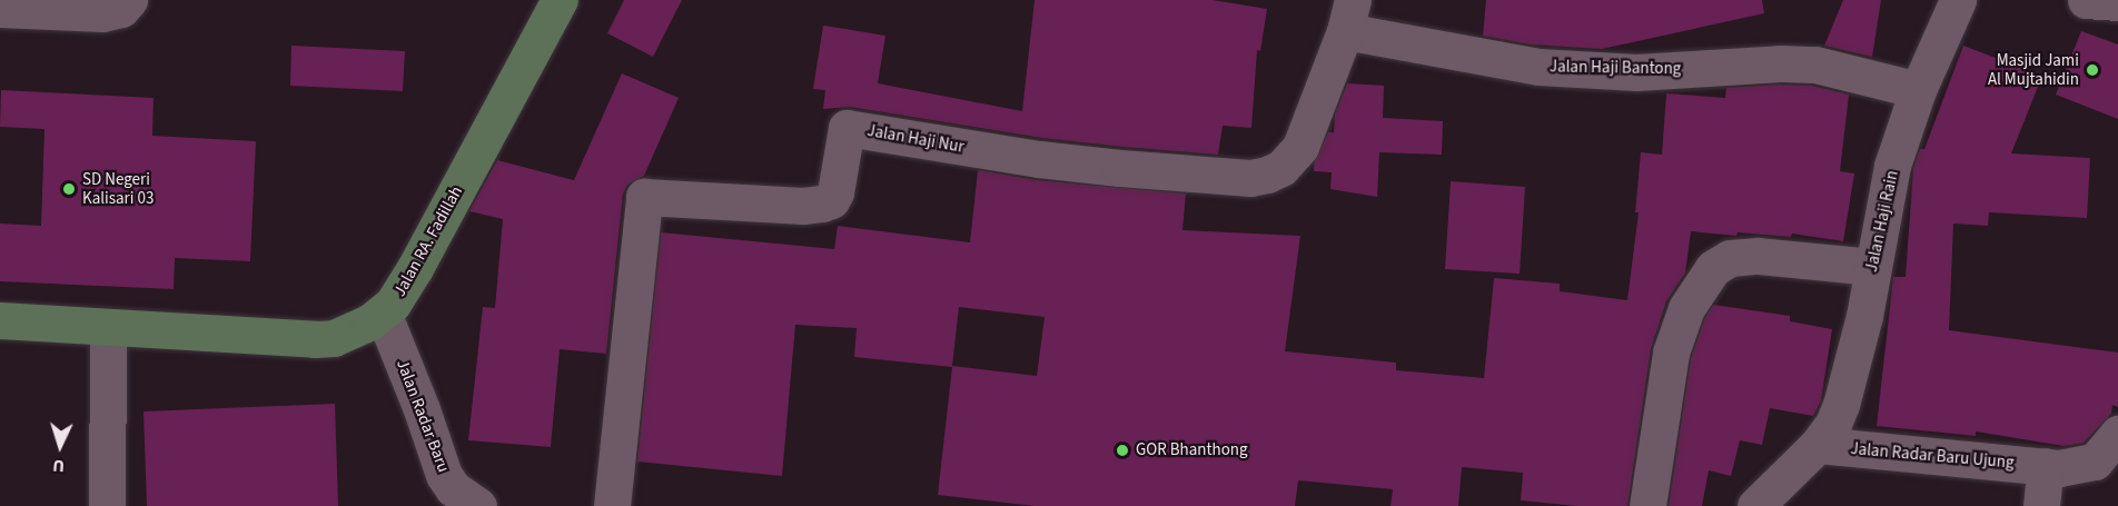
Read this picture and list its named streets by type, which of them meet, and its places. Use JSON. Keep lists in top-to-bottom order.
{
  "streets": {
    "main road": ["Jalan RA. Fadillah"],
    "street": [
      "Jalan Haji Bantong",
      "Jalan Haji Nur",
      "Jalan Haji Rain",
      "Jalan Radar Baru",
      "Jalan Radar Baru Ujung"
    ]
  },
  "crossings": [
    ["Jalan Haji Bantong", "Jalan Haji Nur"],
    ["Jalan Haji Bantong", "Jalan Haji Rain"],
    ["Jalan Haji Rain", "Jalan Radar Baru Ujung"],
    ["Jalan RA. Fadillah", "Jalan Radar Baru"]
  ],
  "places": ["Masjid Jami Al Mujtahidin", "SD Negeri Kalisari 03", "GOR Bhanthong"],
  "north": "bottom"
}
